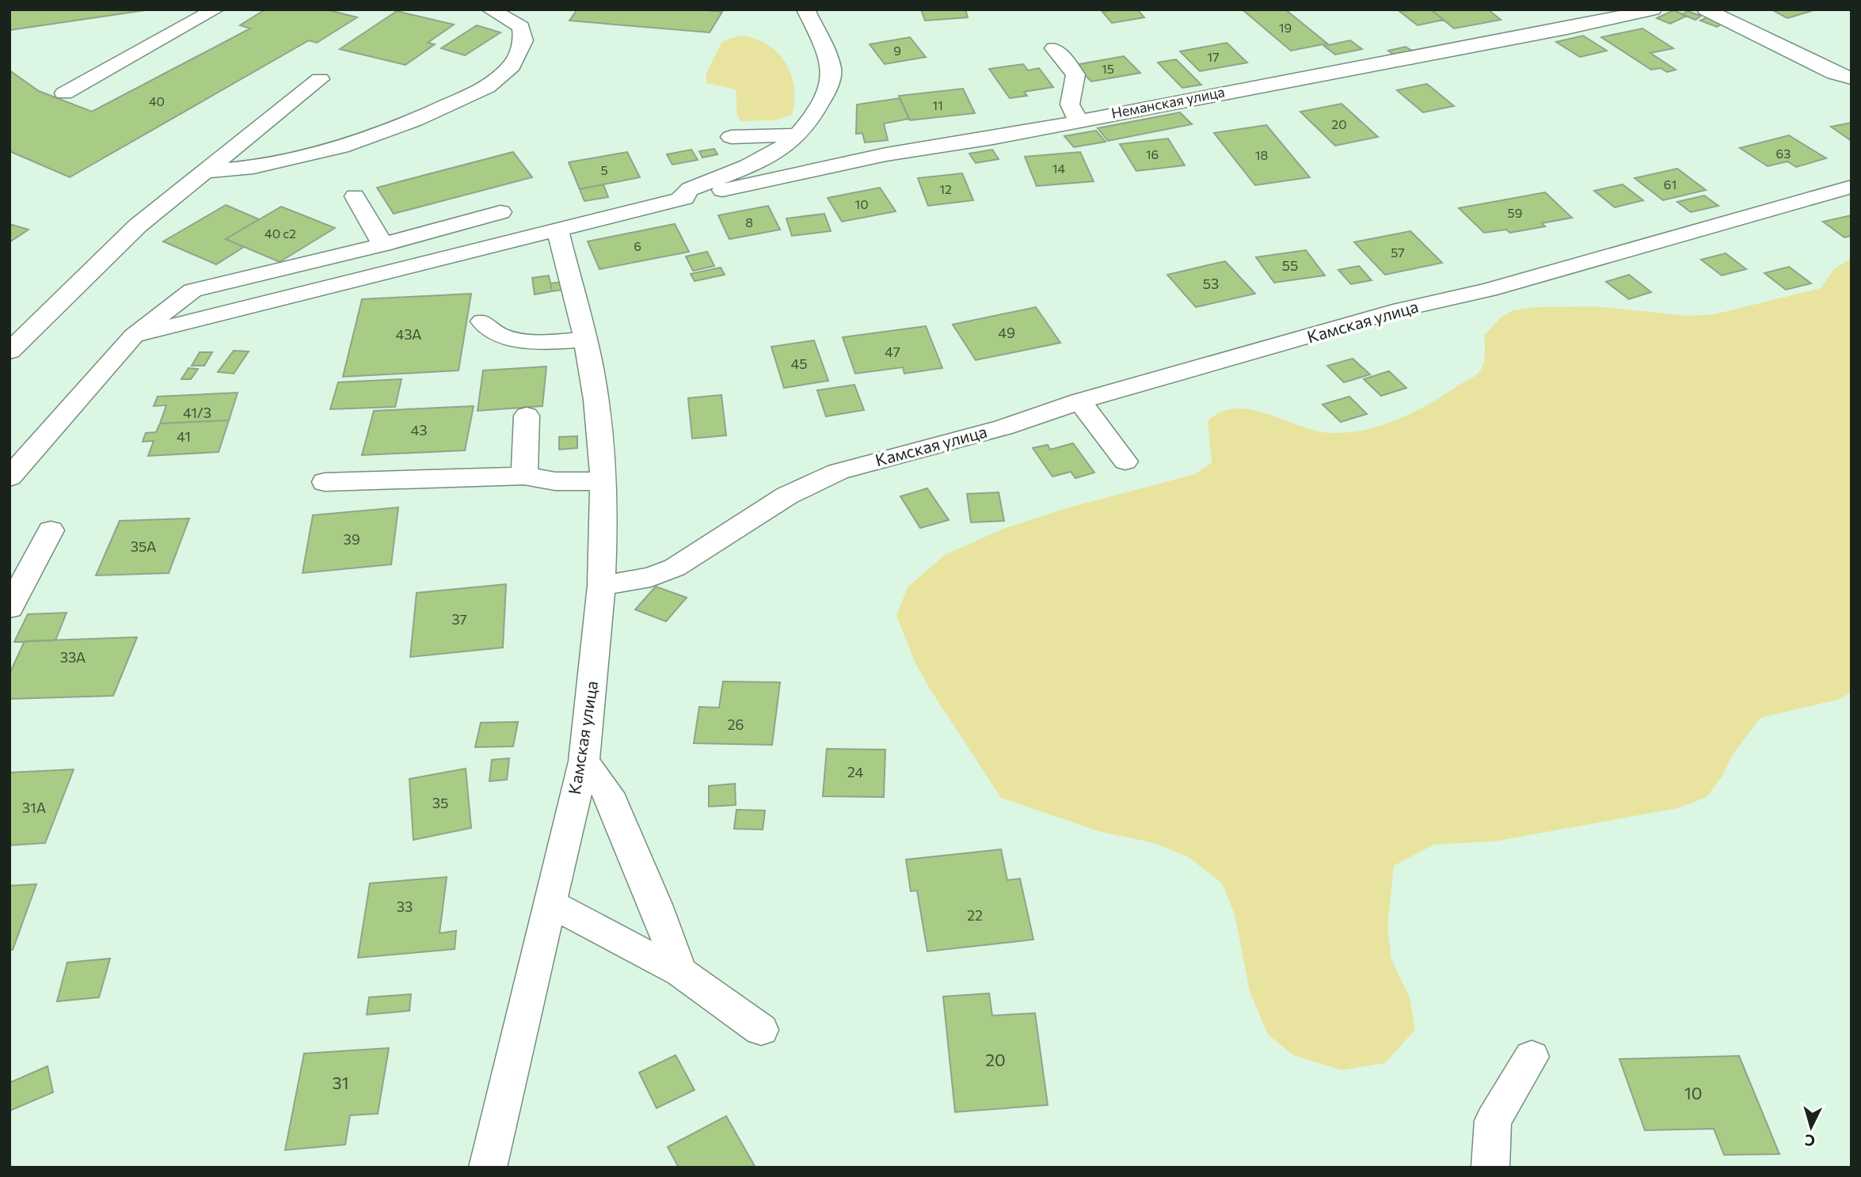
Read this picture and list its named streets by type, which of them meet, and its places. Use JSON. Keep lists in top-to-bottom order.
{
  "streets": {
    "lane": ["Неманская улица", "Камская улица"]
  },
  "house_numbers": [
    "19",
    "9",
    "17",
    "15",
    "40",
    "11",
    "20",
    "63",
    "16",
    "18",
    "14",
    "5",
    "61",
    "12",
    "10",
    "59",
    "8",
    "40 с2",
    "6",
    "57",
    "55",
    "53",
    "49",
    "43А",
    "47",
    "45",
    "41/3",
    "43",
    "41",
    "39",
    "35А",
    "37",
    "33А",
    "26",
    "24",
    "35",
    "31А",
    "33",
    "22",
    "20",
    "31",
    "10"
  ],
  "north": "bottom"
}
